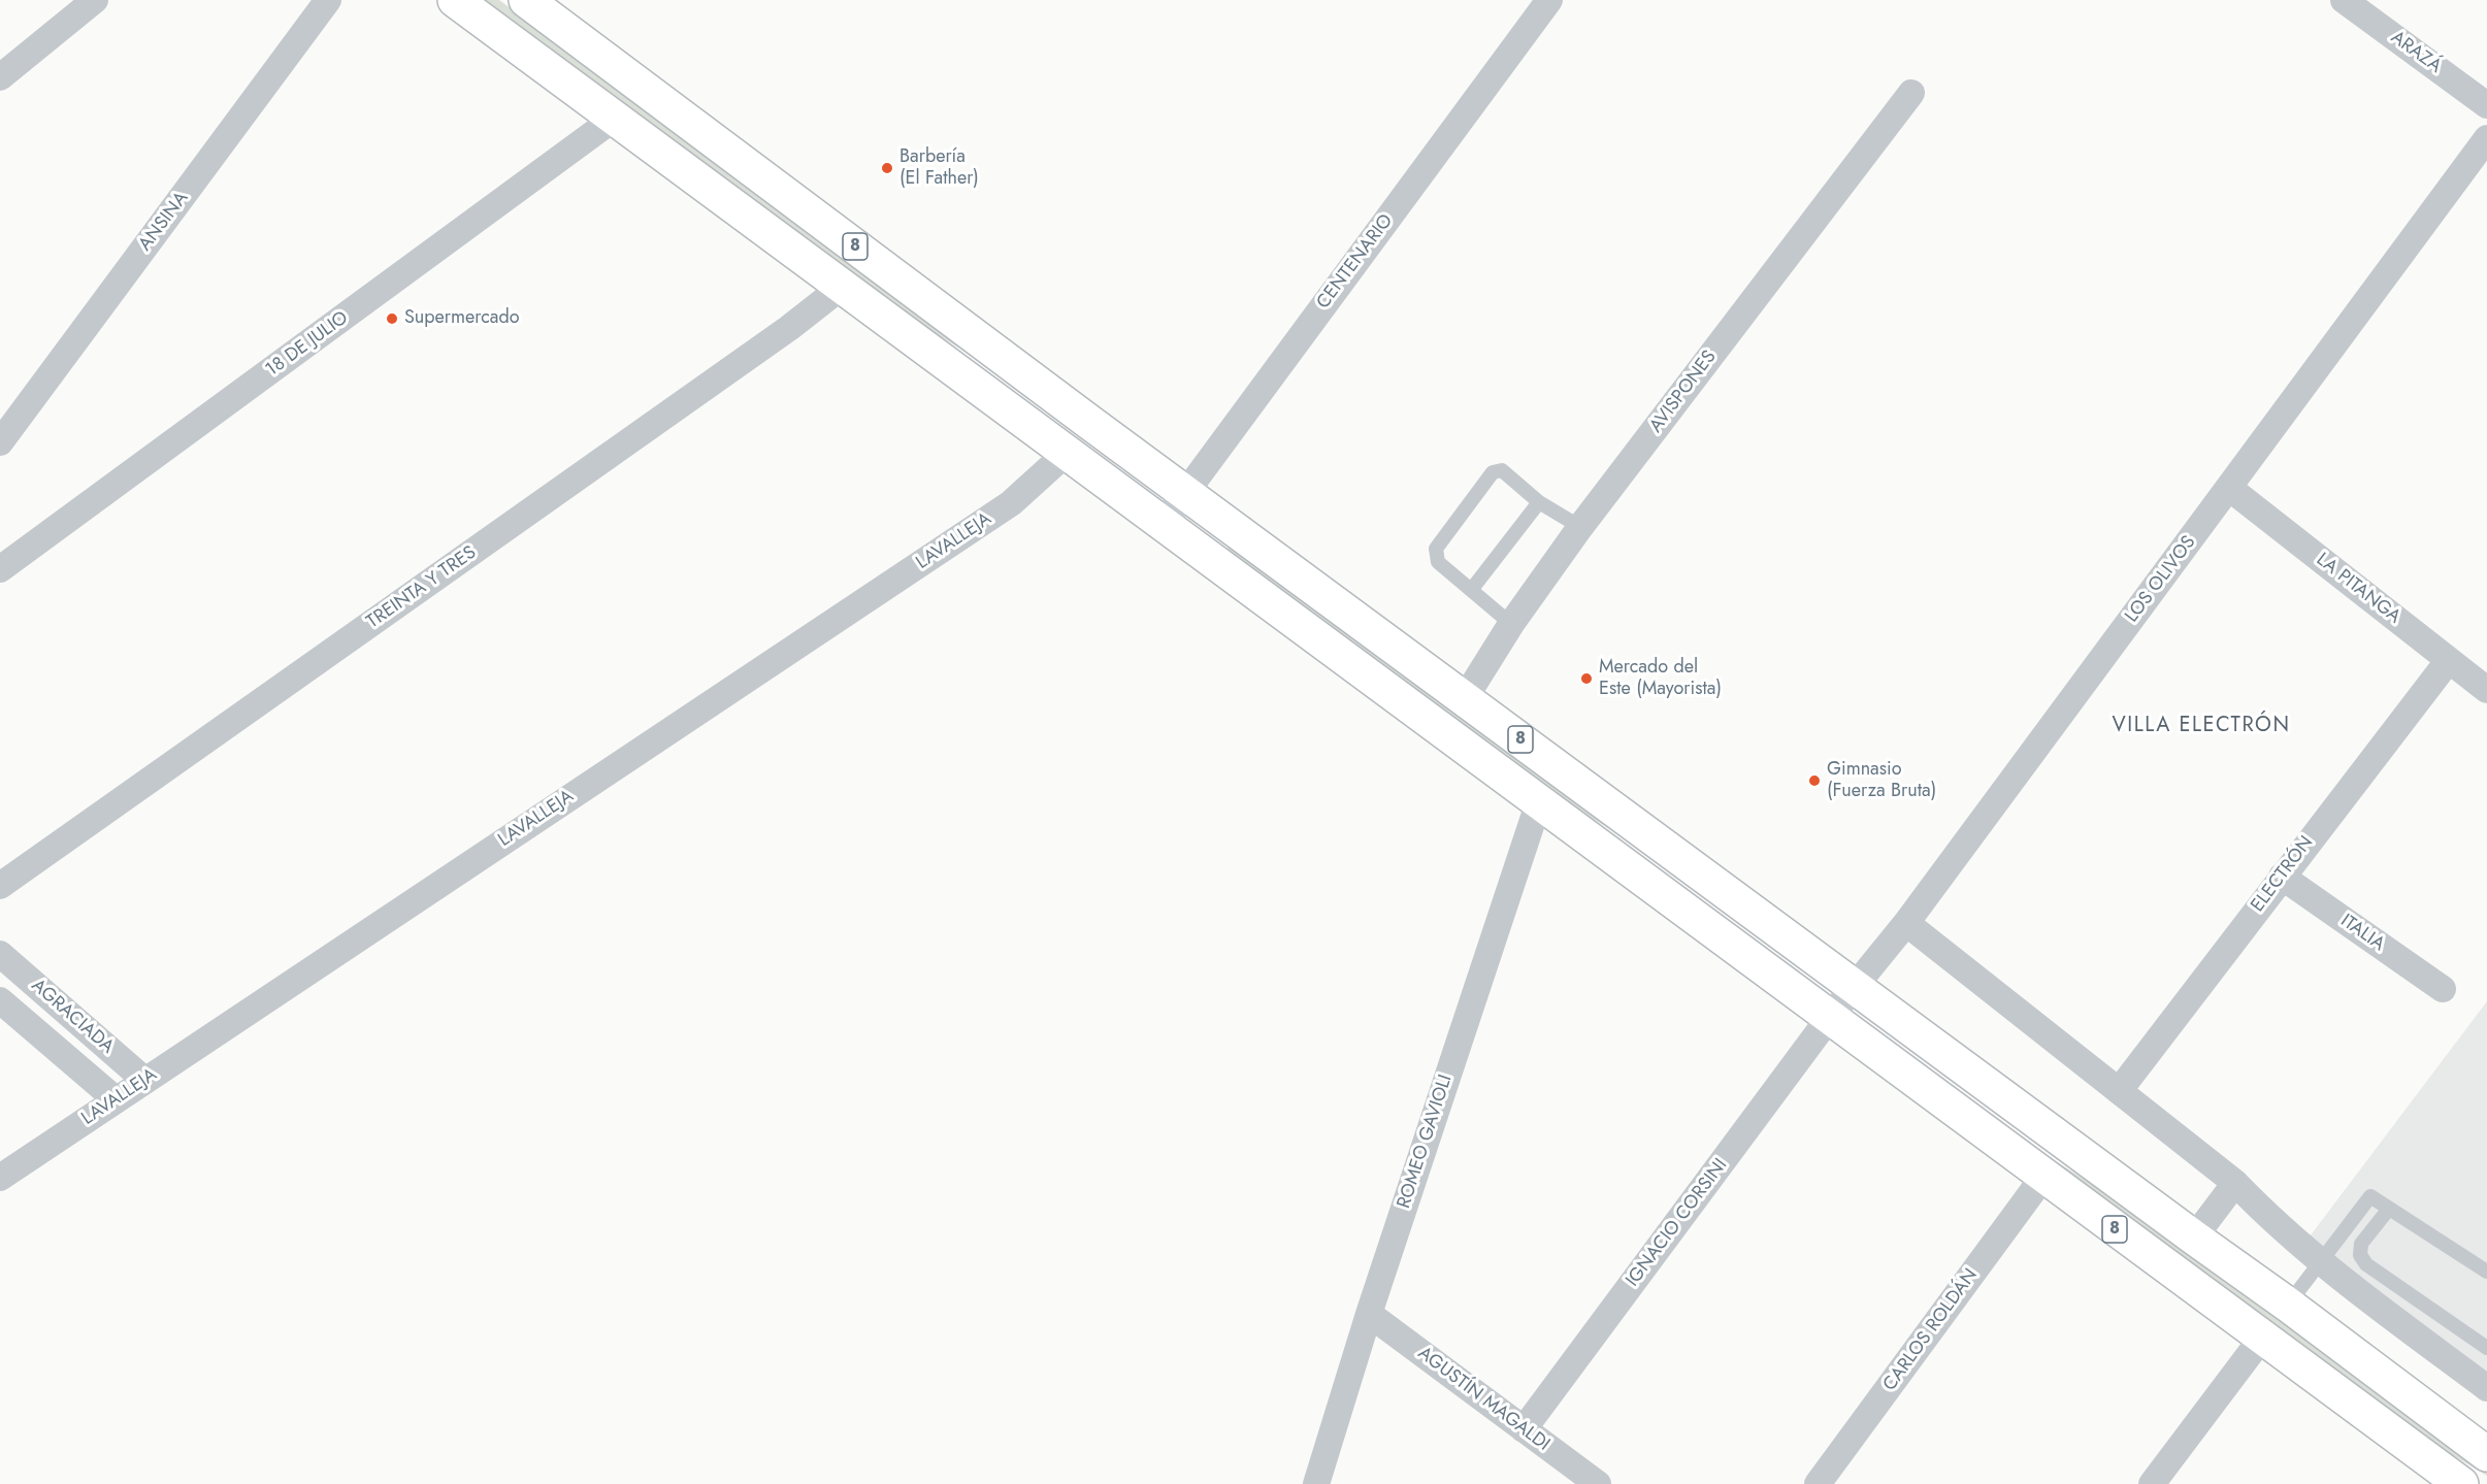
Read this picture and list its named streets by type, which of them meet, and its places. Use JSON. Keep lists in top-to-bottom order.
{
  "streets": {
    "highway": ["8"],
    "street": [
      "ARAZÁ",
      "ANSINA",
      "CENTENARIO",
      "18 DE JULIO",
      "AVISPONES",
      "LAVALLEJA",
      "LOS OLIVOS",
      "TREINTA Y TRES",
      "LA PITANGA",
      "ELECTRÓN",
      "ITALIA",
      "AGRACIADA",
      "ROMEO GAVIOLI",
      "IGNACIO CORSINI",
      "CARLOS ROLDÁN",
      "AGUSTÍN MAGALDI"
    ]
  },
  "crossings": [
    ["8", "CENTENARIO"],
    ["8", "18 DE JULIO"],
    ["8", "AVISPONES"],
    ["8", "LAVALLEJA"],
    ["8", "LOS OLIVOS"],
    ["8", "TREINTA Y TRES"],
    ["8", "ROMEO GAVIOLI"],
    ["8", "IGNACIO CORSINI"],
    ["8", "CARLOS ROLDÁN"],
    ["LAVALLEJA", "AGRACIADA"],
    ["LOS OLIVOS", "LA PITANGA"],
    ["LOS OLIVOS", "IGNACIO CORSINI"],
    ["LA PITANGA", "ELECTRÓN"],
    ["ELECTRÓN", "ITALIA"],
    ["ROMEO GAVIOLI", "AGUSTÍN MAGALDI"],
    ["IGNACIO CORSINI", "AGUSTÍN MAGALDI"]
  ],
  "districts": ["VILLA ELECTRÓN"],
  "places": [
    "Barbería (El Father)",
    "Supermercado",
    "Mercado del Este (Mayorista)",
    "Gimnasio (Fuerza Bruta)"
  ]
}
